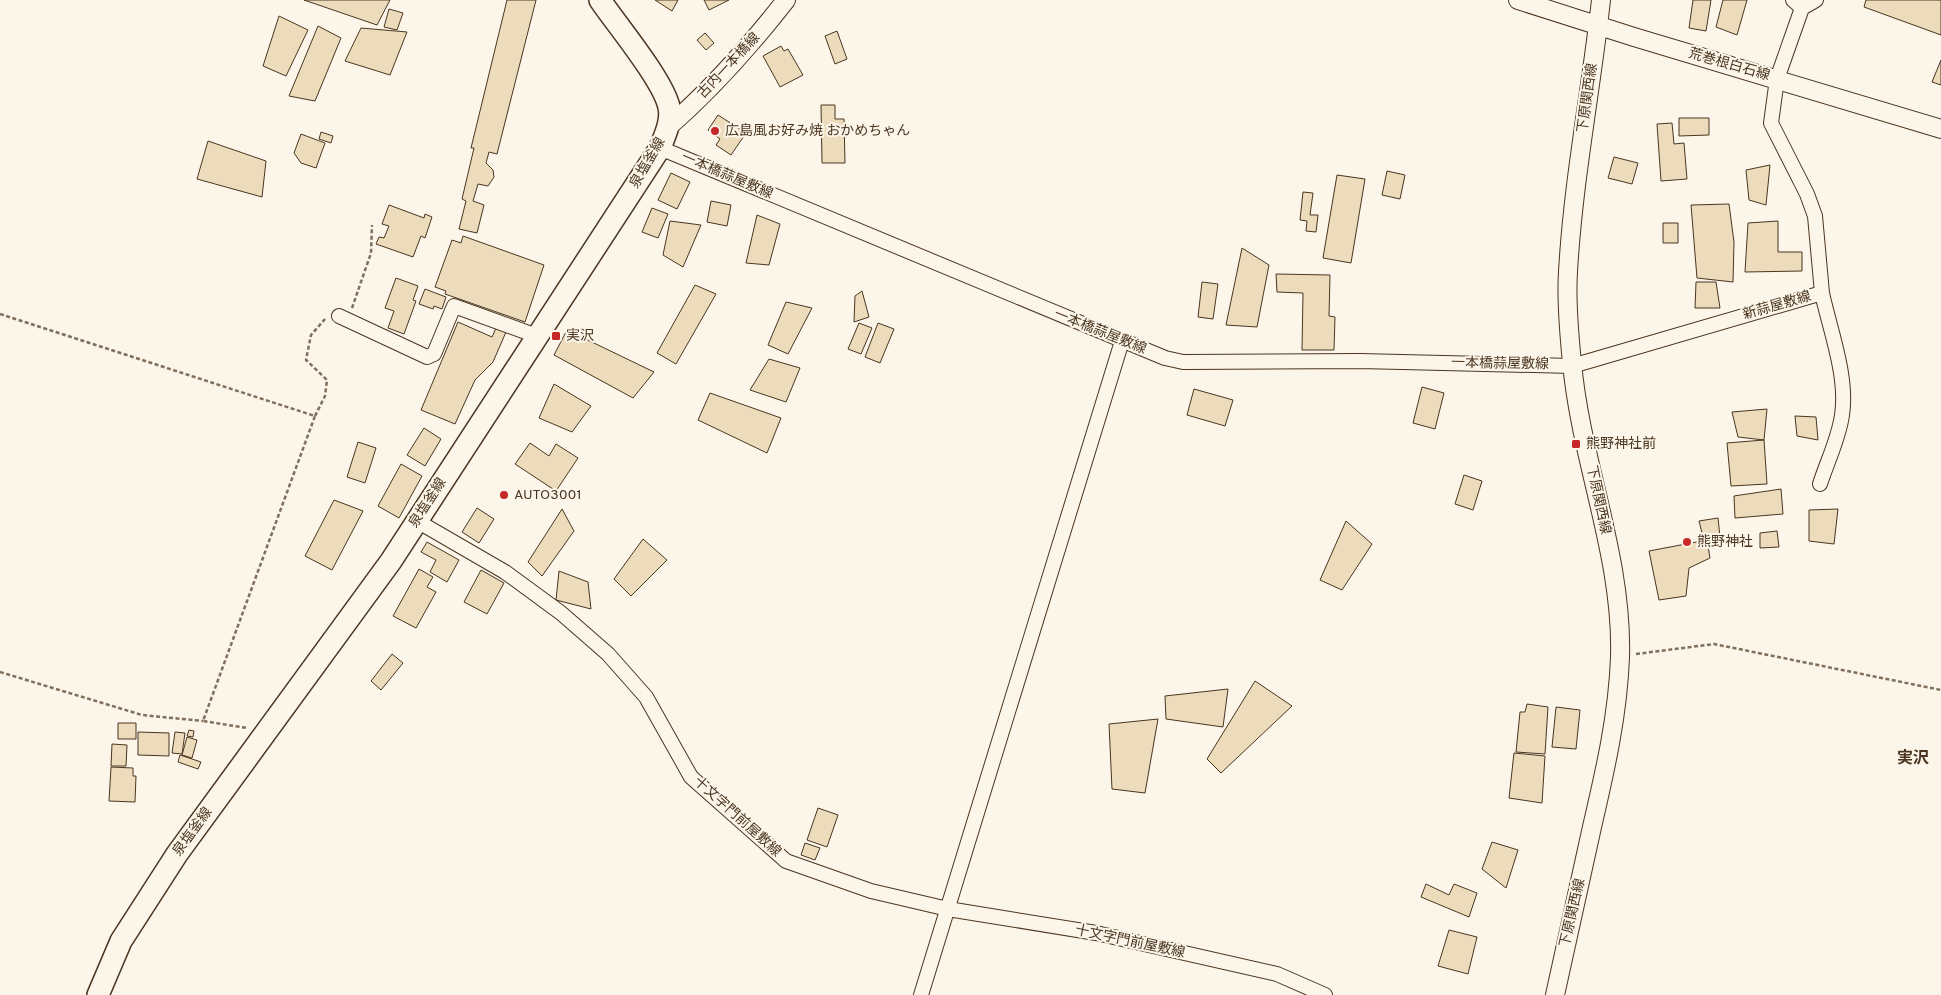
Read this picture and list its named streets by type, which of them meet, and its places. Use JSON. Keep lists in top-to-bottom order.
{
  "streets": {
    "main road": ["泉塩釜線"],
    "street": [
      "荒巻根白石線",
      "古内一本橋線",
      "下原関西線",
      "一本橋蒜屋敷線",
      "新蒜屋敷線",
      "十文字門前屋敷線"
    ]
  },
  "crossings": [
    ["荒巻根白石線", "下原関西線"],
    ["荒巻根白石線", "新蒜屋敷線"],
    ["古内一本橋線", "泉塩釜線"],
    ["下原関西線", "一本橋蒜屋敷線"],
    ["下原関西線", "新蒜屋敷線"],
    ["泉塩釜線", "一本橋蒜屋敷線"],
    ["泉塩釜線", "十文字門前屋敷線"],
    ["一本橋蒜屋敷線", "新蒜屋敷線"]
  ],
  "districts": ["実沢"],
  "places": {
    "other": ["広島風お好み焼 おかめちゃん", "AUTO3001", "熊野神社"],
    "transit": ["実沢", "熊野神社前"]
  }
}
